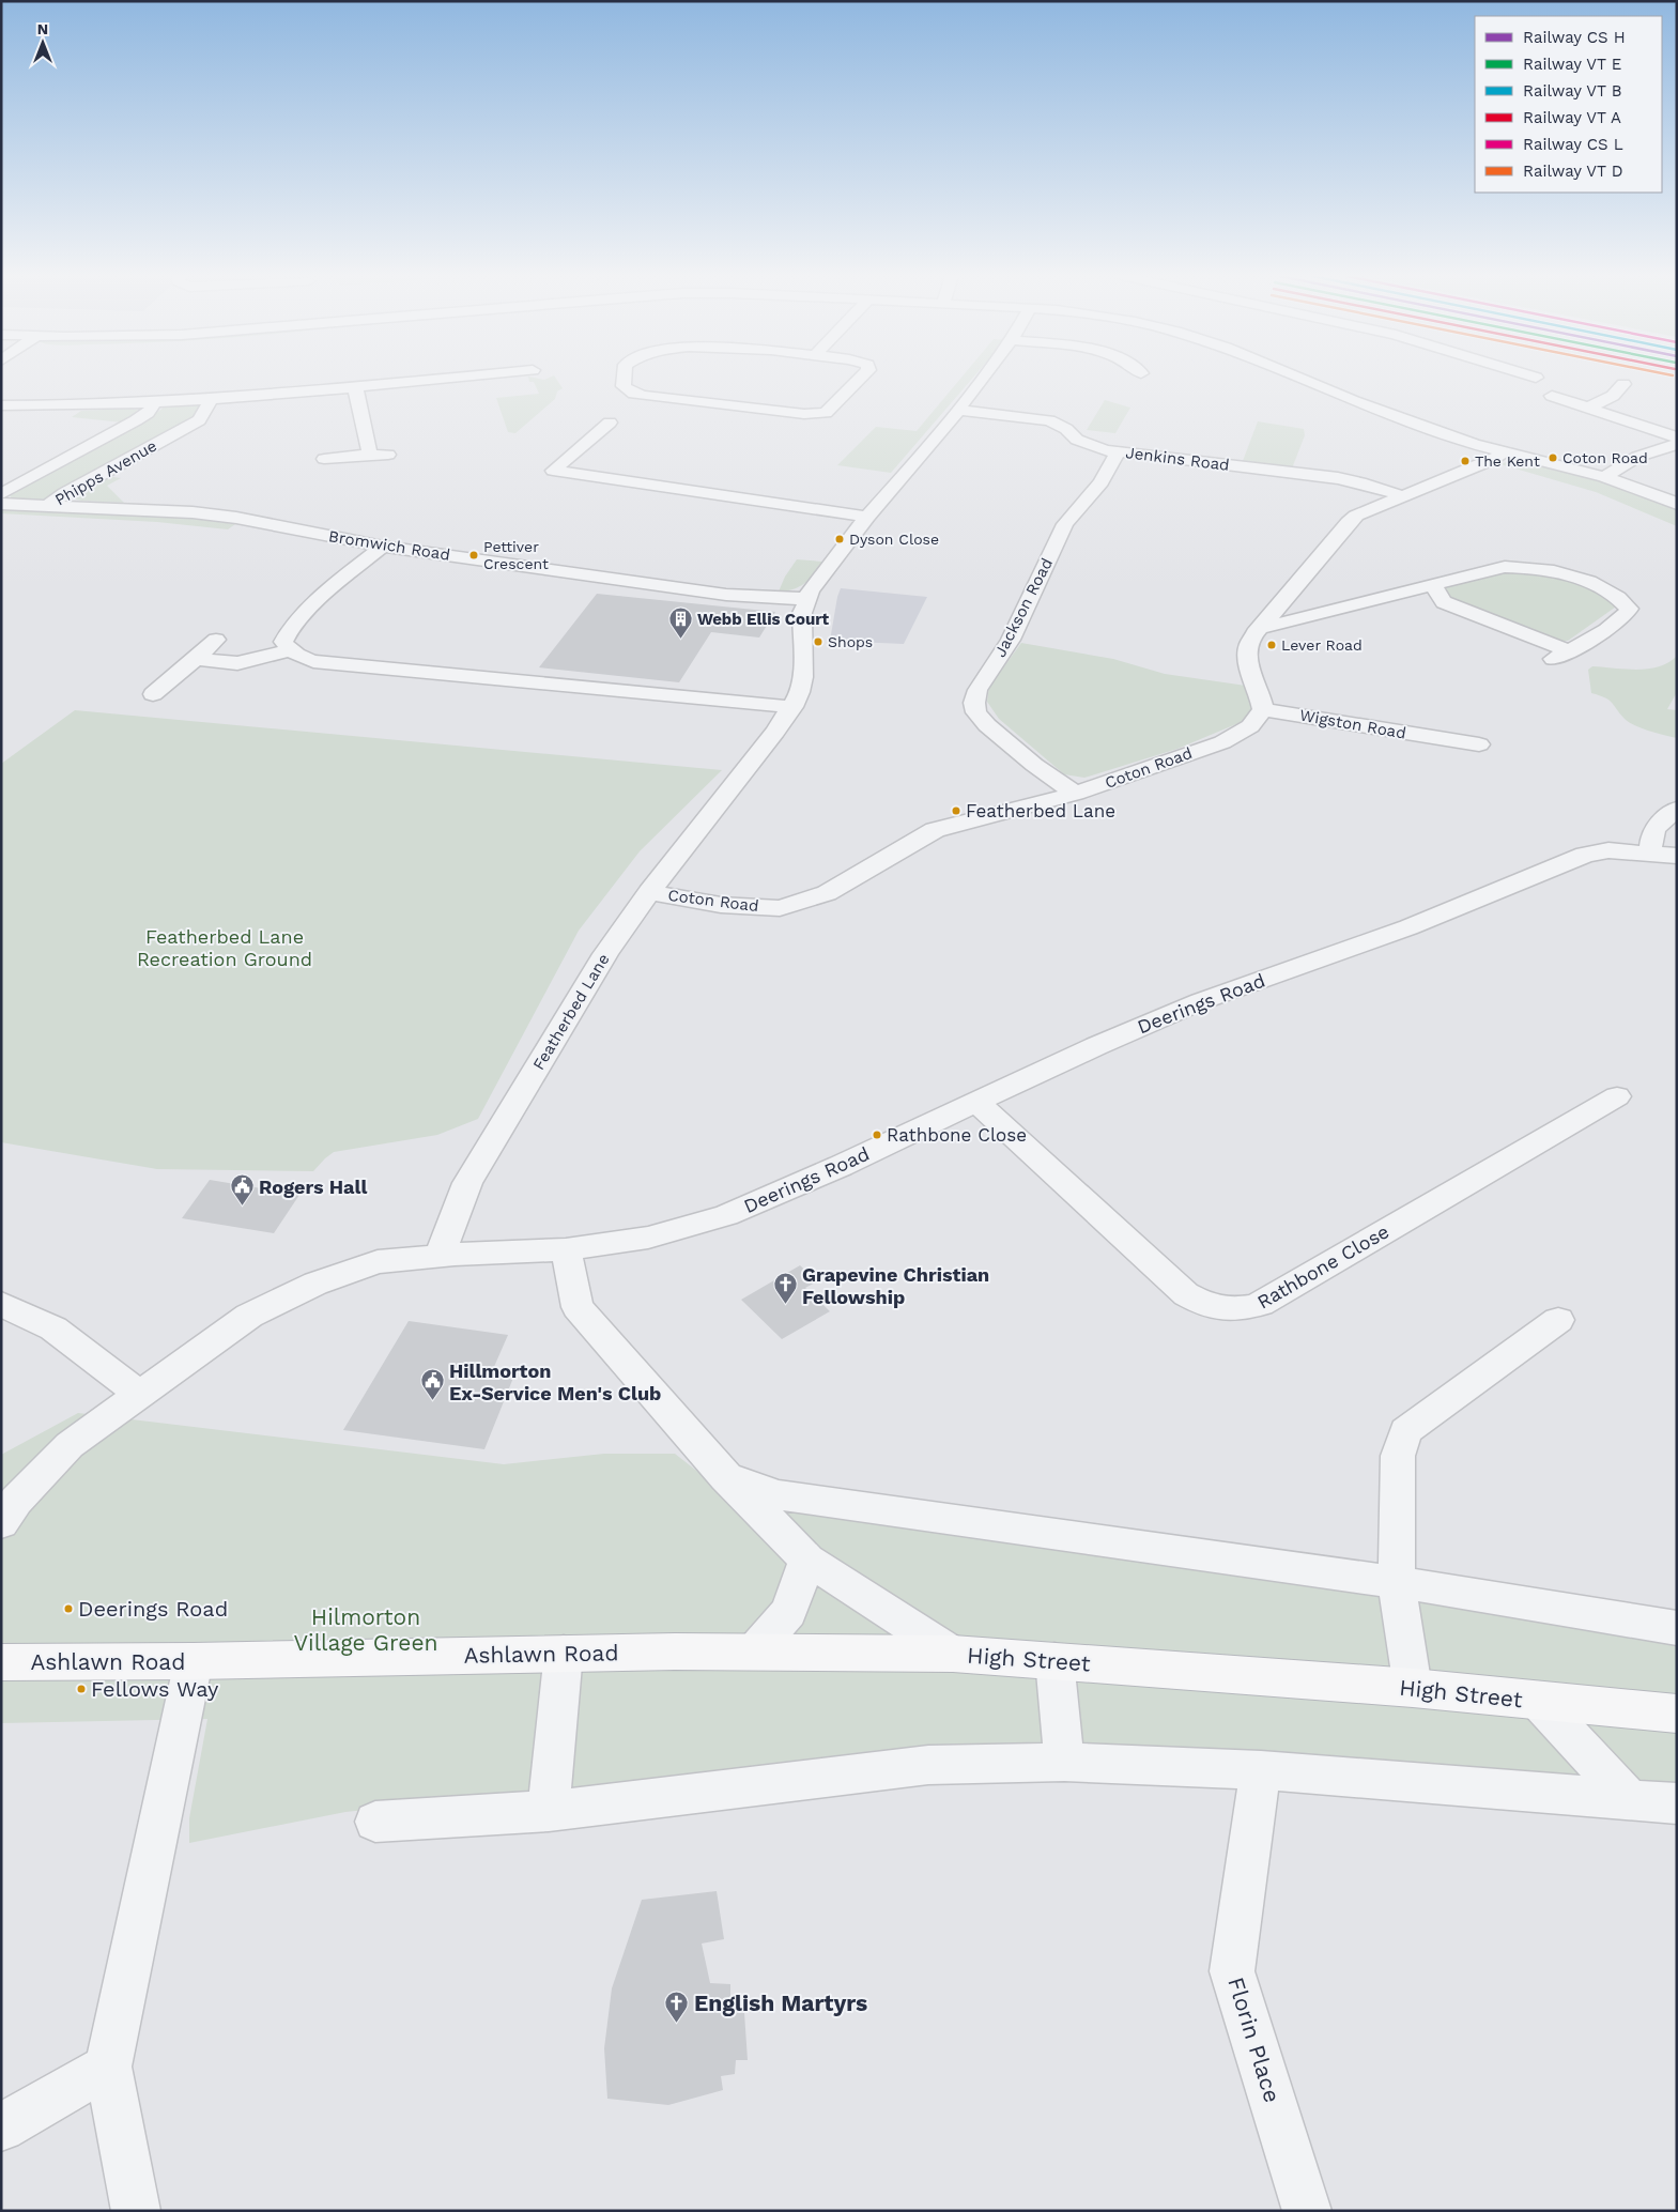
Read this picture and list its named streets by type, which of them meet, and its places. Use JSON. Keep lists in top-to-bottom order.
{
  "streets": {
    "highway": ["Ashlawn Road", "High Street"],
    "street": [
      "Jenkins Road",
      "Phipps Avenue",
      "Bromwich Road",
      "Jackson Road",
      "Wigston Road",
      "Coton Road",
      "Deerings Road",
      "Featherbed Lane",
      "Rathbone Close",
      "Florin Place"
    ]
  },
  "crossings": [
    ["Jenkins Road", "Jackson Road"],
    ["Jenkins Road", "Featherbed Lane"],
    ["Phipps Avenue", "Bromwich Road"],
    ["Bromwich Road", "Featherbed Lane"],
    ["Jackson Road", "Coton Road"],
    ["Wigston Road", "Coton Road"],
    ["Coton Road", "Featherbed Lane"],
    ["Deerings Road", "Featherbed Lane"],
    ["Deerings Road", "Rathbone Close"],
    ["Deerings Road", "High Street"],
    ["Ashlawn Road", "High Street"]
  ],
  "parks": ["Featherbed Lane Recreation Ground", "Hilmorton Village Green"],
  "places": {
    "other": [
      "Coton Road",
      "The Kent",
      "Dyson Close",
      "Pettiver Crescent",
      "Shops",
      "Lever Road",
      "Featherbed Lane",
      "Rathbone Close",
      "Deerings Road",
      "Fellows Way"
    ],
    "building": ["Webb Ellis Court"],
    "public building": ["Rogers Hall", "Hillmorton Ex-Service Men's Club"],
    "church": ["Grapevine Christian Fellowship", "English Martyrs"]
  },
  "legend": [
    "Railway CS H",
    "Railway VT E",
    "Railway VT B",
    "Railway VT A",
    "Railway CS L",
    "Railway VT D"
  ],
  "north": "top"
}
